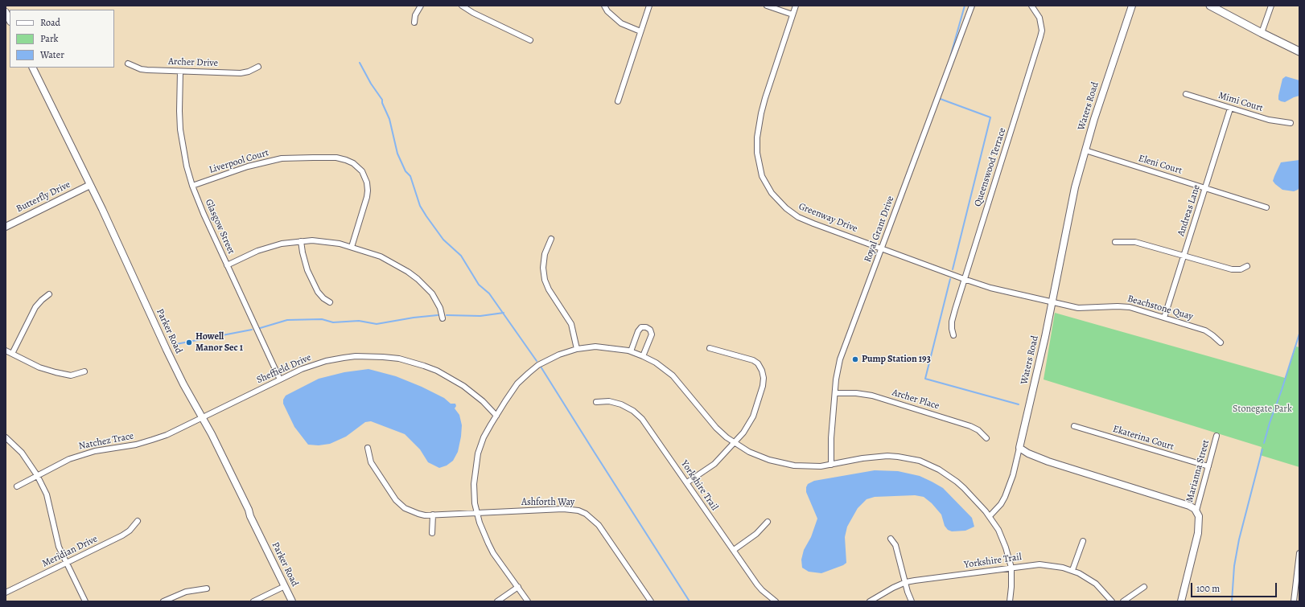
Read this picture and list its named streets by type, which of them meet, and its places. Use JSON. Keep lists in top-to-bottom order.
{
  "streets": {
    "street": [
      "Archer Drive",
      "Mimi Court",
      "Waters Road",
      "Liverpool Court",
      "Eleni Court",
      "Queenswood Terrace",
      "Butterfly Drive",
      "Andreas Lane",
      "Greenway Drive",
      "Glasgow Street",
      "Royal Grant Drive",
      "Beachstone Quay",
      "Parker Road",
      "Sheffield Drive",
      "Archer Place",
      "Ekaterina Court",
      "Natchez Trace",
      "Marianna Street",
      "Yorkshire Trail",
      "Ashforth Way",
      "Meridian Drive"
    ]
  },
  "crossings": [
    ["Archer Drive", "Glasgow Street"],
    ["Mimi Court", "Andreas Lane"],
    ["Waters Road", "Eleni Court"],
    ["Waters Road", "Greenway Drive"],
    ["Waters Road", "Beachstone Quay"],
    ["Liverpool Court", "Glasgow Street"],
    ["Eleni Court", "Andreas Lane"],
    ["Queenswood Terrace", "Greenway Drive"],
    ["Butterfly Drive", "Parker Road"],
    ["Andreas Lane", "Beachstone Quay"],
    ["Greenway Drive", "Royal Grant Drive"],
    ["Greenway Drive", "Beachstone Quay"],
    ["Glasgow Street", "Sheffield Drive"],
    ["Royal Grant Drive", "Archer Place"],
    ["Parker Road", "Sheffield Drive"],
    ["Parker Road", "Natchez Trace"],
    ["Sheffield Drive", "Natchez Trace"],
    ["Ekaterina Court", "Marianna Street"]
  ],
  "parks": ["Stonegate Park"],
  "places": ["Howell Manor Sec 1", "Pump Station 193"],
  "legend": ["Road", "Park", "Water"],
  "scale_bar": "100 m"
}
